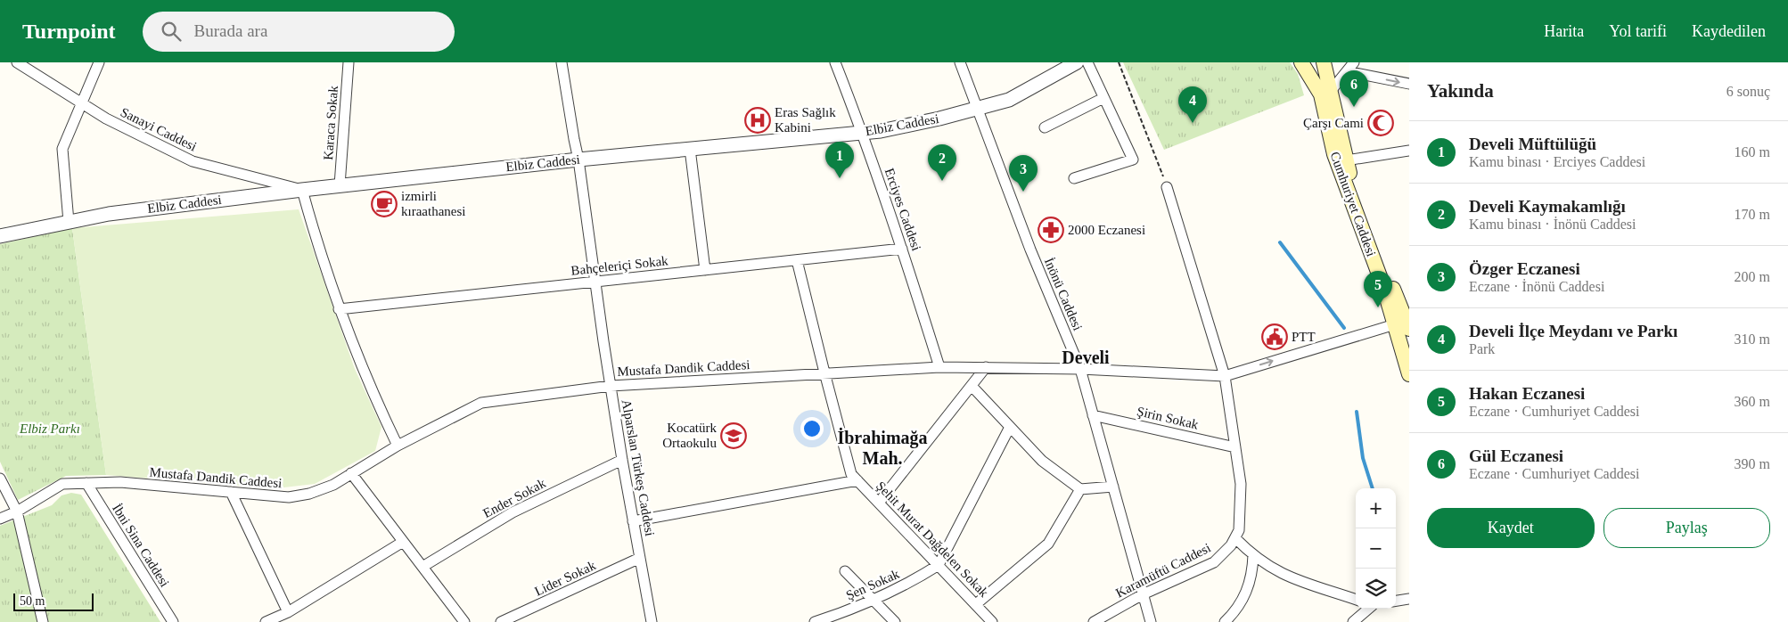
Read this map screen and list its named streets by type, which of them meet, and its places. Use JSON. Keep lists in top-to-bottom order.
{
  "streets": {
    "main road": ["Cumhuriyet Caddesi"],
    "street": [
      "Karaca Sokak",
      "Elbiz Caddesi",
      "Sanayi Caddesi",
      "Erciyes Caddesi",
      "Bahçeleriçi Sokak",
      "İnönü Caddesi",
      "Mustafa Dandik Caddesi",
      "Şirin Sokak",
      "Alparslan Türkeş Caddesi",
      "Ender Sokak",
      "Şehit Murat Dağdelen Sokak",
      "İbni Sina Caddesi",
      "Karamüftü Caddesi",
      "Lider Sokak",
      "Şen Sokak"
    ]
  },
  "crossings": [
    ["Karaca Sokak", "Elbiz Caddesi"],
    ["Elbiz Caddesi", "Sanayi Caddesi"],
    ["Elbiz Caddesi", "Erciyes Caddesi"],
    ["Elbiz Caddesi", "İnönü Caddesi"],
    ["Elbiz Caddesi", "Alparslan Türkeş Caddesi"],
    ["Cumhuriyet Caddesi", "Mustafa Dandik Caddesi"],
    ["Erciyes Caddesi", "Bahçeleriçi Sokak"],
    ["Erciyes Caddesi", "Mustafa Dandik Caddesi"],
    ["Bahçeleriçi Sokak", "Alparslan Türkeş Caddesi"],
    ["Bahçeleriçi Sokak", "Şehit Murat Dağdelen Sokak"],
    ["İnönü Caddesi", "Mustafa Dandik Caddesi"],
    ["İnönü Caddesi", "Şirin Sokak"],
    ["İnönü Caddesi", "Karamüftü Caddesi"],
    ["Mustafa Dandik Caddesi", "Alparslan Türkeş Caddesi"],
    ["Mustafa Dandik Caddesi", "Şehit Murat Dağdelen Sokak"],
    ["Mustafa Dandik Caddesi", "İbni Sina Caddesi"],
    ["Mustafa Dandik Caddesi", "Karamüftü Caddesi"],
    ["Şirin Sokak", "Karamüftü Caddesi"],
    ["Alparslan Türkeş Caddesi", "Ender Sokak"],
    ["Alparslan Türkeş Caddesi", "Lider Sokak"],
    ["Şehit Murat Dağdelen Sokak", "Şen Sokak"]
  ],
  "districts": ["Develi", "İbrahimağa Mah."],
  "parks": ["Elbiz Parkı"],
  "places": {
    "hospital": ["Eras Sağlık Kabini"],
    "mosque": ["Çarşı Cami"],
    "cafe": ["izmirli kıraathanesi"],
    "pharmacy": ["2000 Eczanesi"],
    "public building": ["PTT"],
    "school or university": ["Kocatürk Ortaokulu"]
  },
  "scale_bar": "50 m",
  "page": {
    "header": "Turnpoint",
    "search": "Burada ara",
    "nav": ["Harita", "Yol tarifi", "Kaydedilen"],
    "heading": ["Yakında", "6 sonuç"],
    "pins": [
      "6",
      "4",
      "1",
      "2",
      "3",
      "5"
    ],
    "list": [
      {
        "mark": "1",
        "name": "Develi Müftülüğü",
        "note": "Kamu binası · Erciyes Caddesi",
        "value": "160 m"
      },
      {
        "mark": "2",
        "name": "Develi Kaymakamlığı",
        "note": "Kamu binası · İnönü Caddesi",
        "value": "170 m"
      },
      {
        "mark": "3",
        "name": "Özger Eczanesi",
        "note": "Eczane · İnönü Caddesi",
        "value": "200 m"
      },
      {
        "mark": "4",
        "name": "Develi İlçe Meydanı ve Parkı",
        "note": "Park",
        "value": "310 m"
      },
      {
        "mark": "5",
        "name": "Hakan Eczanesi",
        "note": "Eczane · Cumhuriyet Caddesi",
        "value": "360 m"
      },
      {
        "mark": "6",
        "name": "Gül Eczanesi",
        "note": "Eczane · Cumhuriyet Caddesi",
        "value": "390 m"
      }
    ],
    "map_buttons": ["+", "−"],
    "buttons": ["Kaydet", "Paylaş"],
    "scale": "50 m"
  }
}
